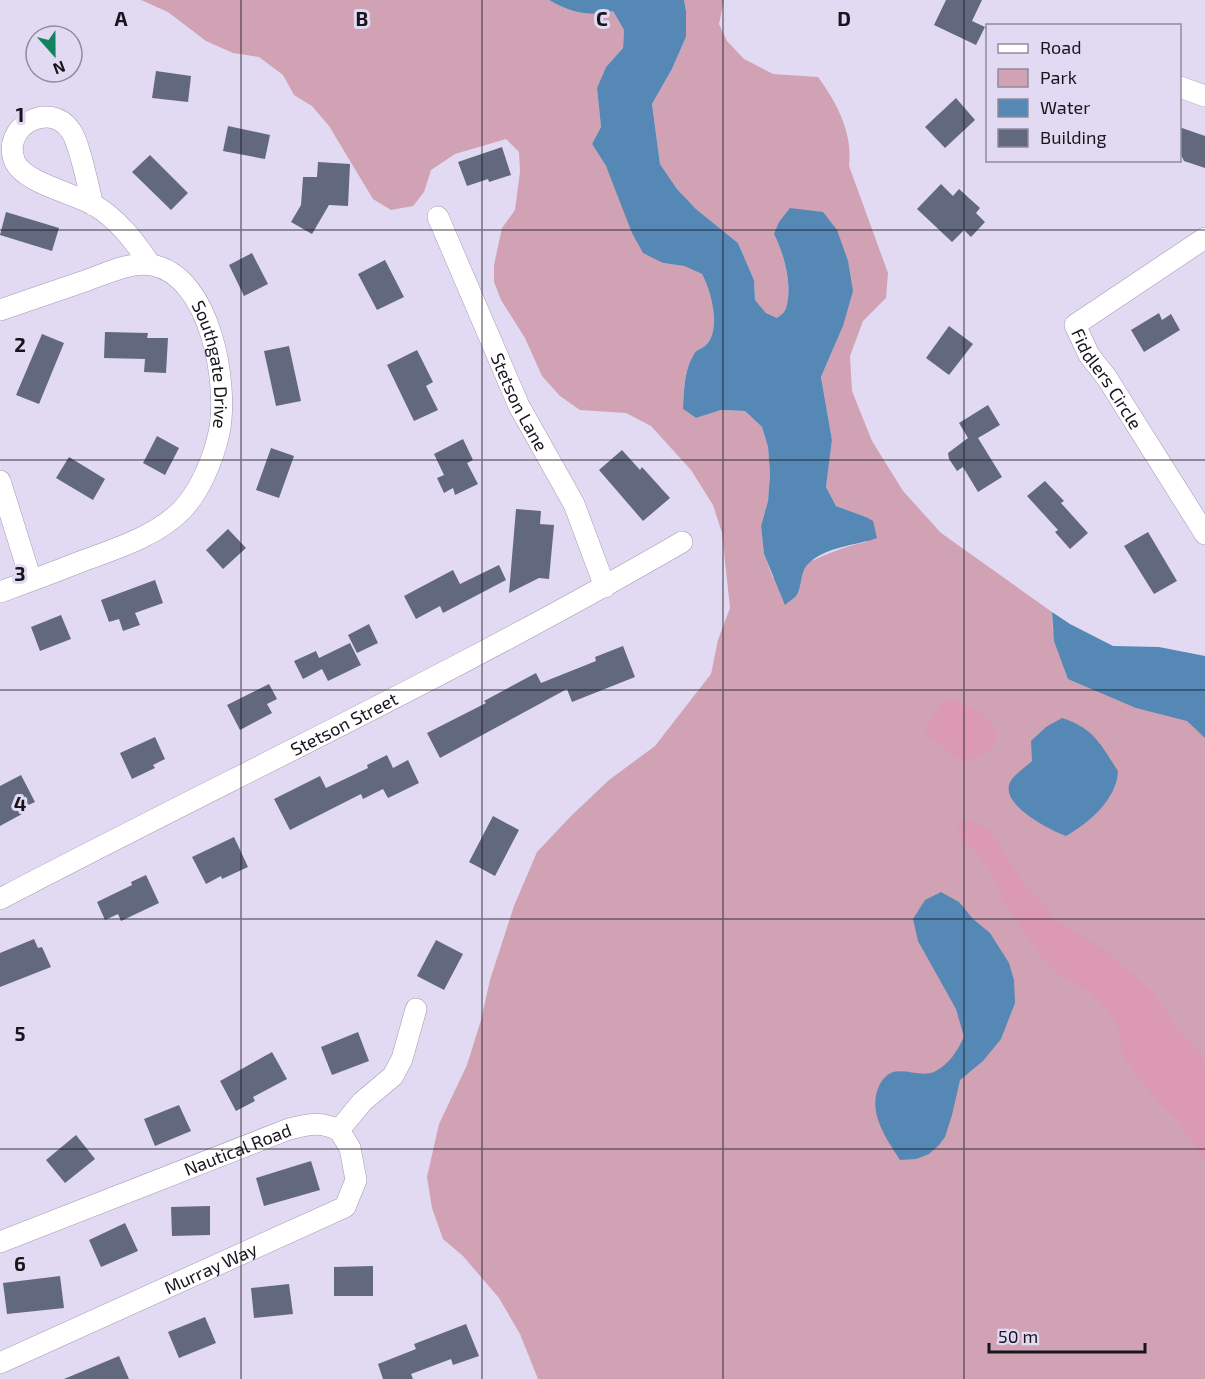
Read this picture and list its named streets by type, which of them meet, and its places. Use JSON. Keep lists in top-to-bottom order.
{
  "streets": {
    "street": [
      "Southgate Drive",
      "Fiddlers Circle",
      "Stetson Lane",
      "Stetson Street",
      "Nautical Road",
      "Murray Way"
    ]
  },
  "crossings": [
    ["Stetson Lane", "Stetson Street"],
    ["Nautical Road", "Murray Way"]
  ],
  "legend": [
    "Road",
    "Park",
    "Water",
    "Building"
  ],
  "scale_bar": "50 m",
  "north": "bottom",
  "grid": {
    "columns": [
      "A",
      "B",
      "C",
      "D"
    ],
    "rows": [
      "1",
      "2",
      "3",
      "4",
      "5",
      "6"
    ]
  }
}
